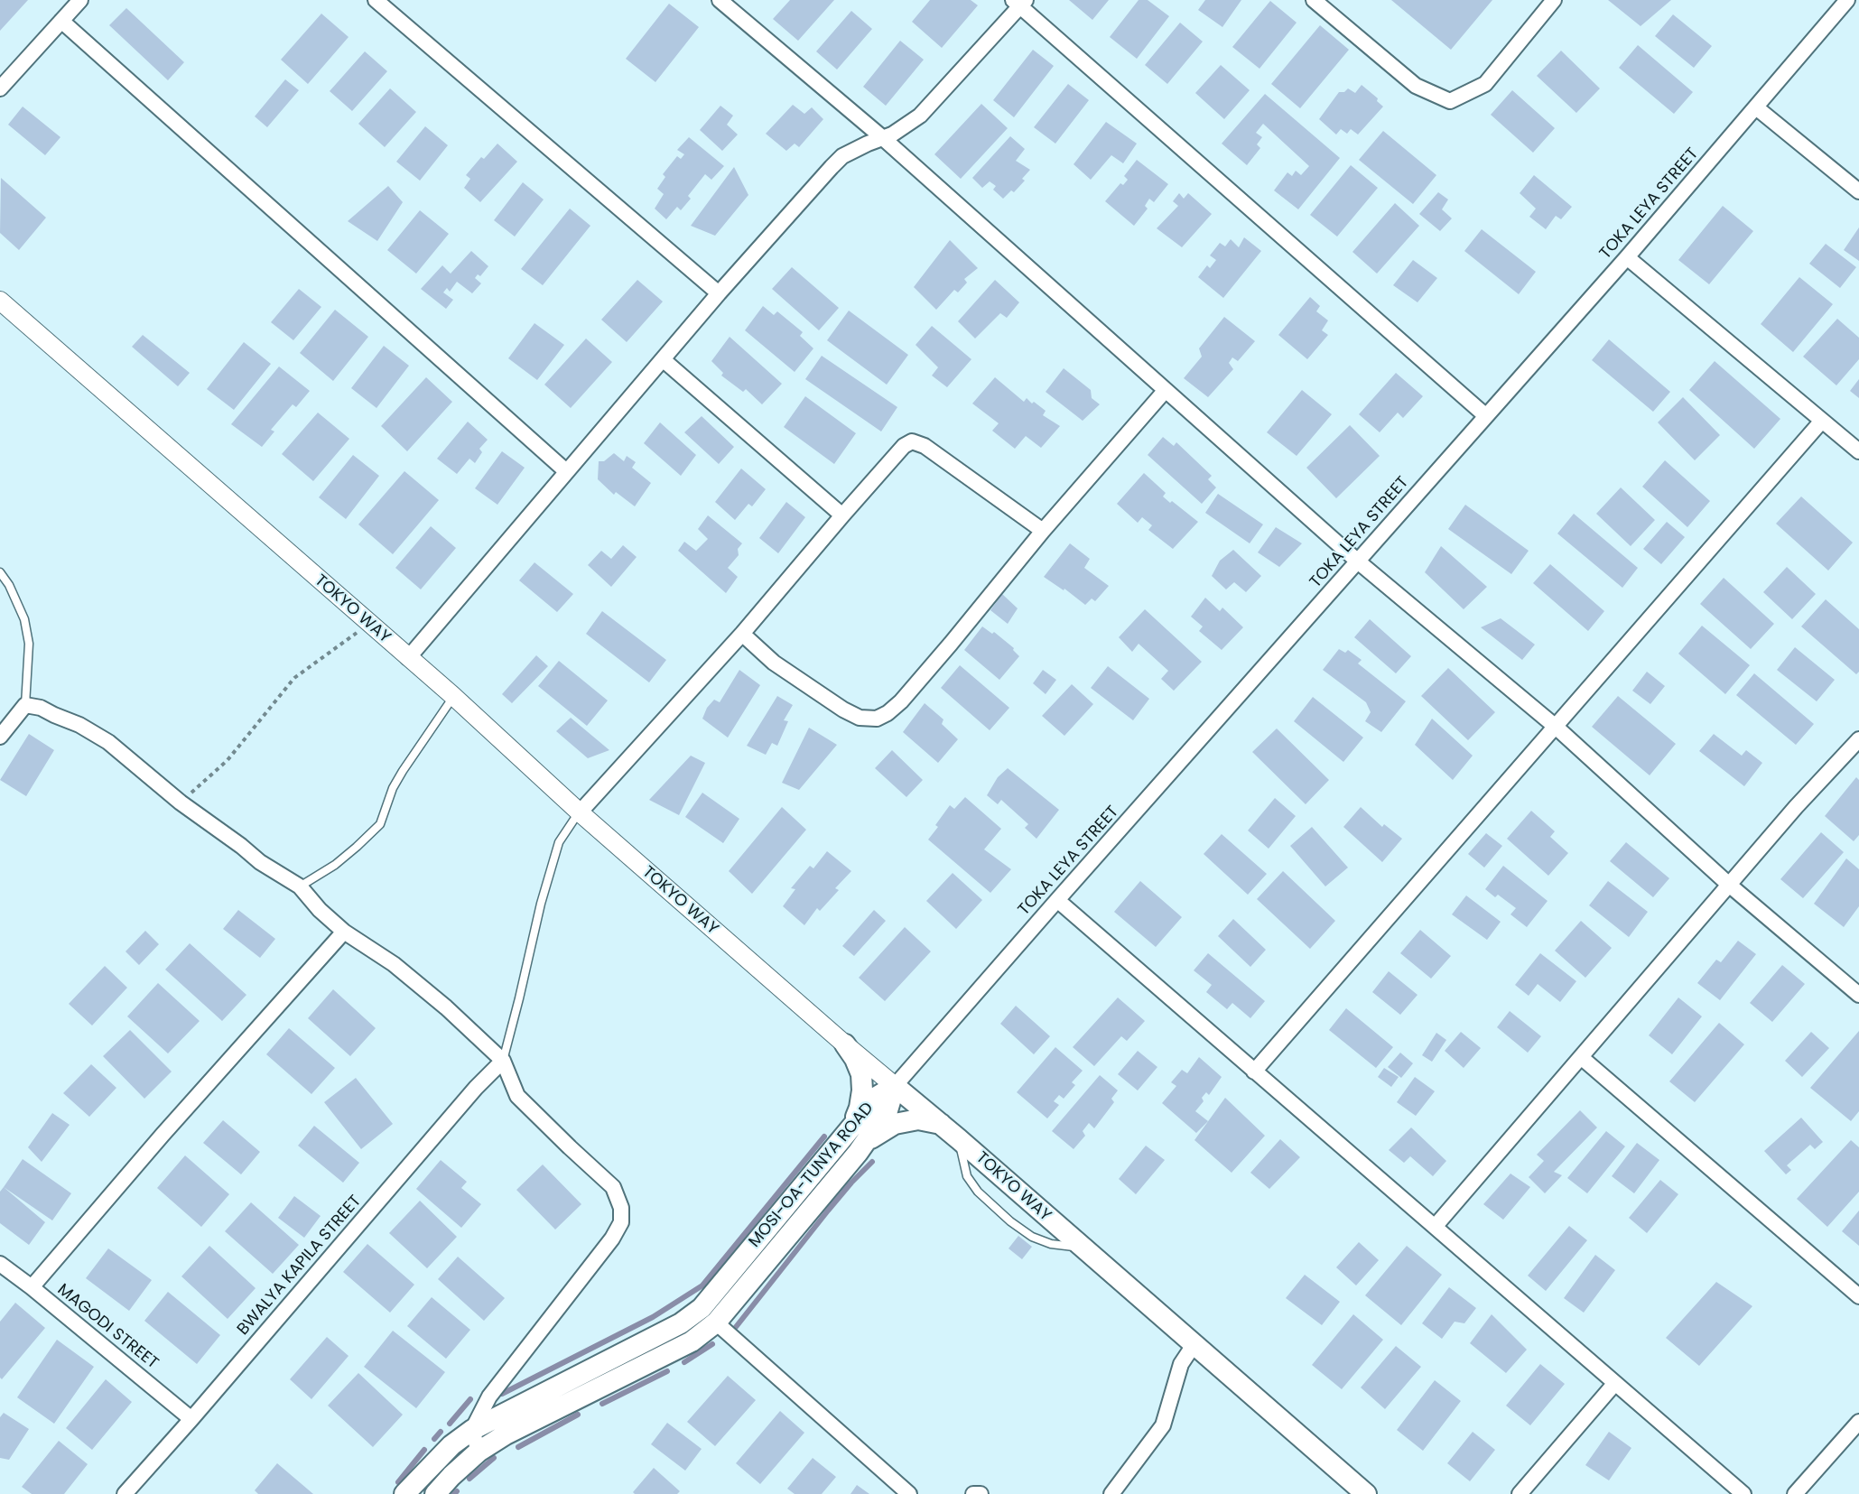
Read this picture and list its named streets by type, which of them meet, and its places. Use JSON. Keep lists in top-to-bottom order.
{
  "streets": {
    "main road": ["TOKYO WAY", "MOSI-OA-TUNYA ROAD"],
    "street": ["TOKA LEYA STREET", "BWALYA KAPILA STREET", "MAGODI STREET"]
  },
  "crossings": [
    ["TOKA LEYA STREET", "TOKYO WAY"],
    ["TOKA LEYA STREET", "MOSI-OA-TUNYA ROAD"],
    ["TOKYO WAY", "MOSI-OA-TUNYA ROAD"],
    ["BWALYA KAPILA STREET", "MAGODI STREET"]
  ]
}
